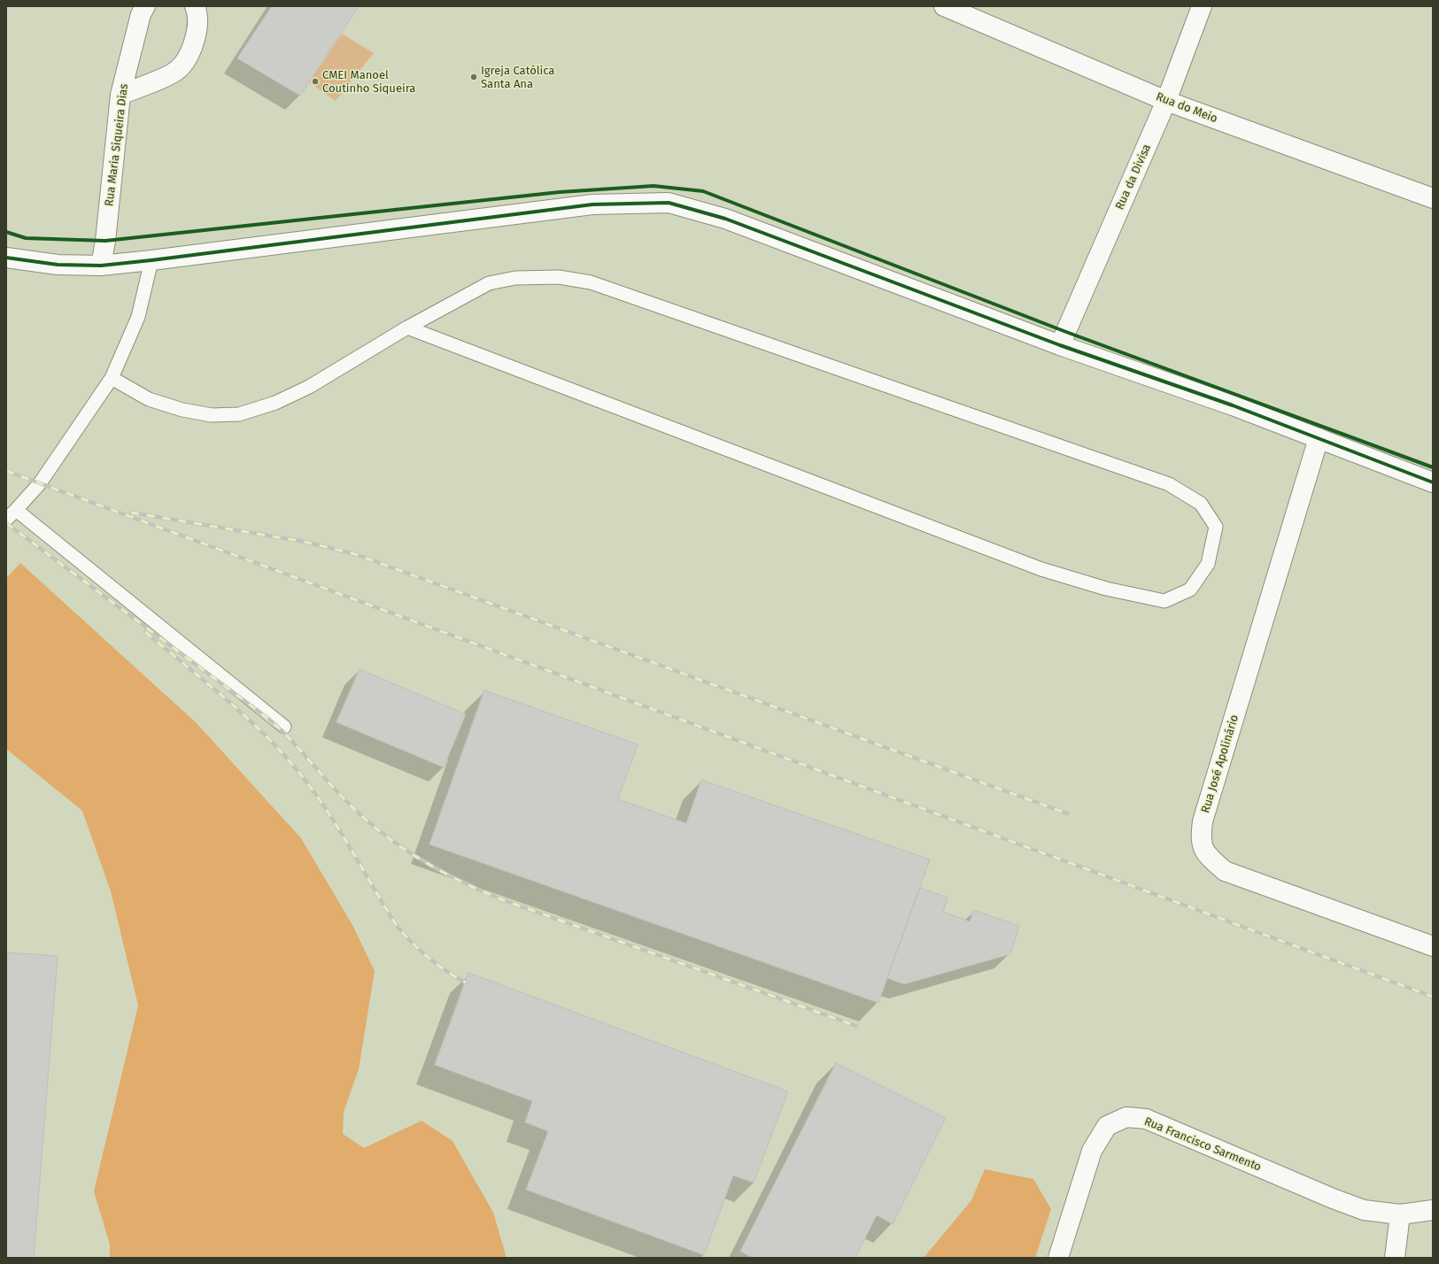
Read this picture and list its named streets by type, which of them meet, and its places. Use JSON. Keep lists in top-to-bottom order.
{
  "streets": {
    "street": [
      "Rua do Meio",
      "Rua Maria Siqueira Dias",
      "Rua da Divisa",
      "Rua José Apolinário",
      "Rua Francisco Sarmento"
    ]
  },
  "crossings": [
    ["Rua do Meio", "Rua da Divisa"]
  ],
  "places": ["Igreja Católica Santa Ana", "CMEI Manoel Coutinho Siqueira"]
}
